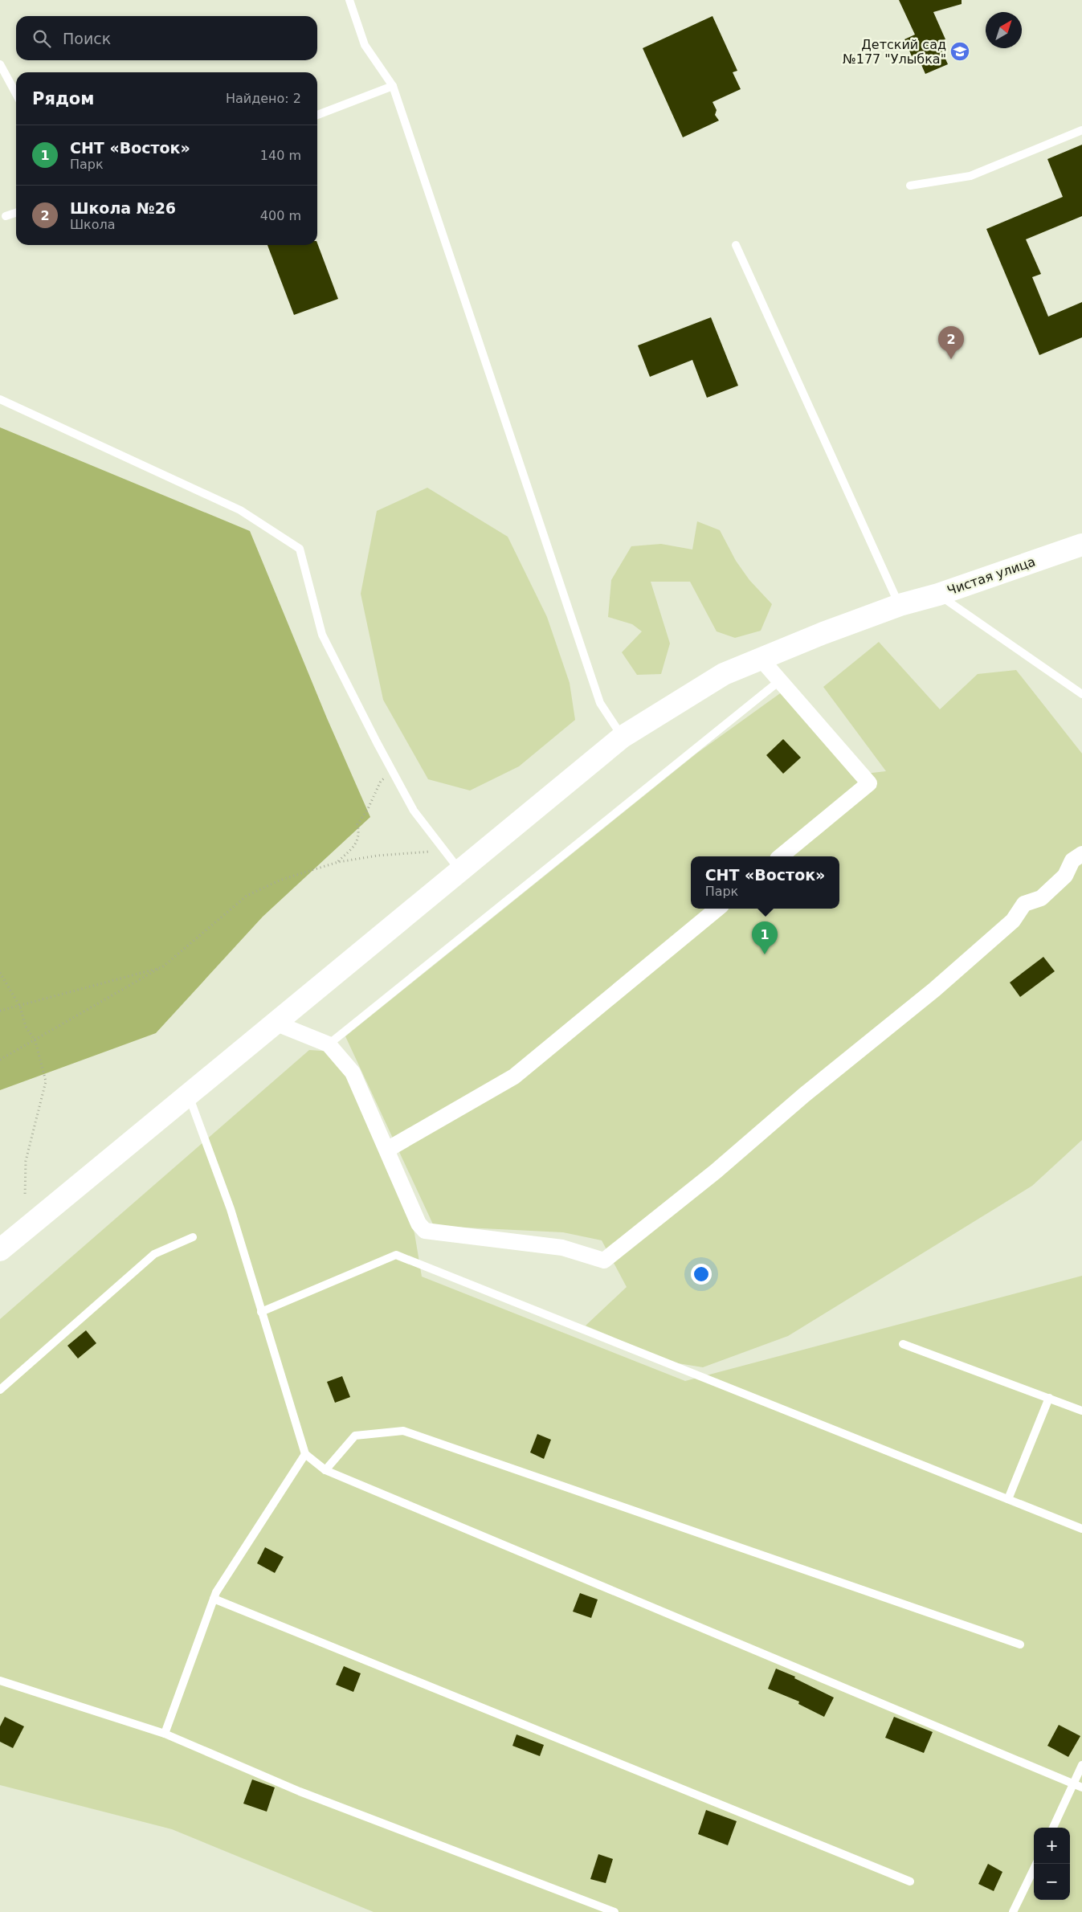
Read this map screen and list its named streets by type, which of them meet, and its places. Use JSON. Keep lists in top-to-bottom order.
{
  "streets": {
    "main road": ["Чистая улица"]
  },
  "places": {
    "school or university": ["Детский сад №177 \"Улыбка\""]
  },
  "north": "top right",
  "page": {
    "search": "Поиск",
    "heading": ["Рядом", "Найдено: 2"],
    "list": [
      {
        "mark": "1",
        "name": "СНТ «Восток»",
        "note": "Парк",
        "value": "140 m"
      },
      {
        "mark": "2",
        "name": "Школа №26",
        "note": "Школа",
        "value": "400 m"
      }
    ],
    "pins": ["2", "1"],
    "popup": ["СНТ «Восток»", "Парк"],
    "map_buttons": ["+", "−"]
  }
}
